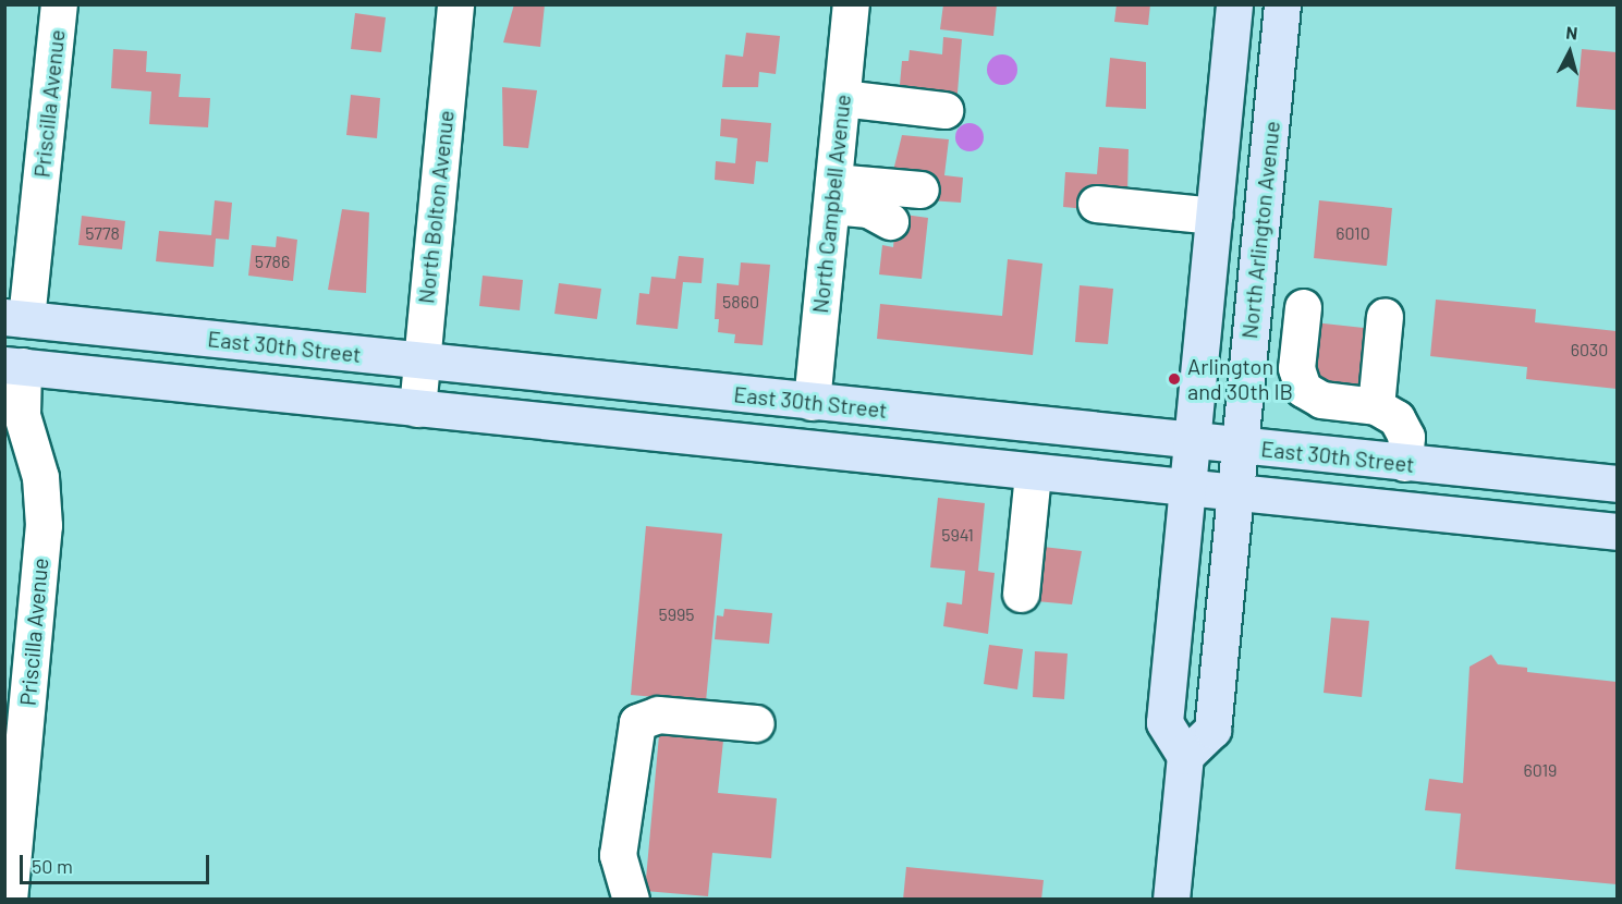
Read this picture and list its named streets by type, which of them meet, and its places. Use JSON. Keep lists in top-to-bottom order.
{
  "streets": {
    "main road": ["North Arlington Avenue", "East 30th Street"],
    "street": ["Priscilla Avenue", "North Campbell Avenue", "North Bolton Avenue"]
  },
  "crossings": [
    ["Priscilla Avenue", "East 30th Street"],
    ["North Campbell Avenue", "East 30th Street"],
    ["North Bolton Avenue", "East 30th Street"],
    ["North Arlington Avenue", "East 30th Street"]
  ],
  "places": ["Arlington and 30th IB"],
  "house_numbers": [
    "5778",
    "6010",
    "5786",
    "5860",
    "6030",
    "5941",
    "5995",
    "6019"
  ],
  "scale_bar": "50 m",
  "north": "top"
}
